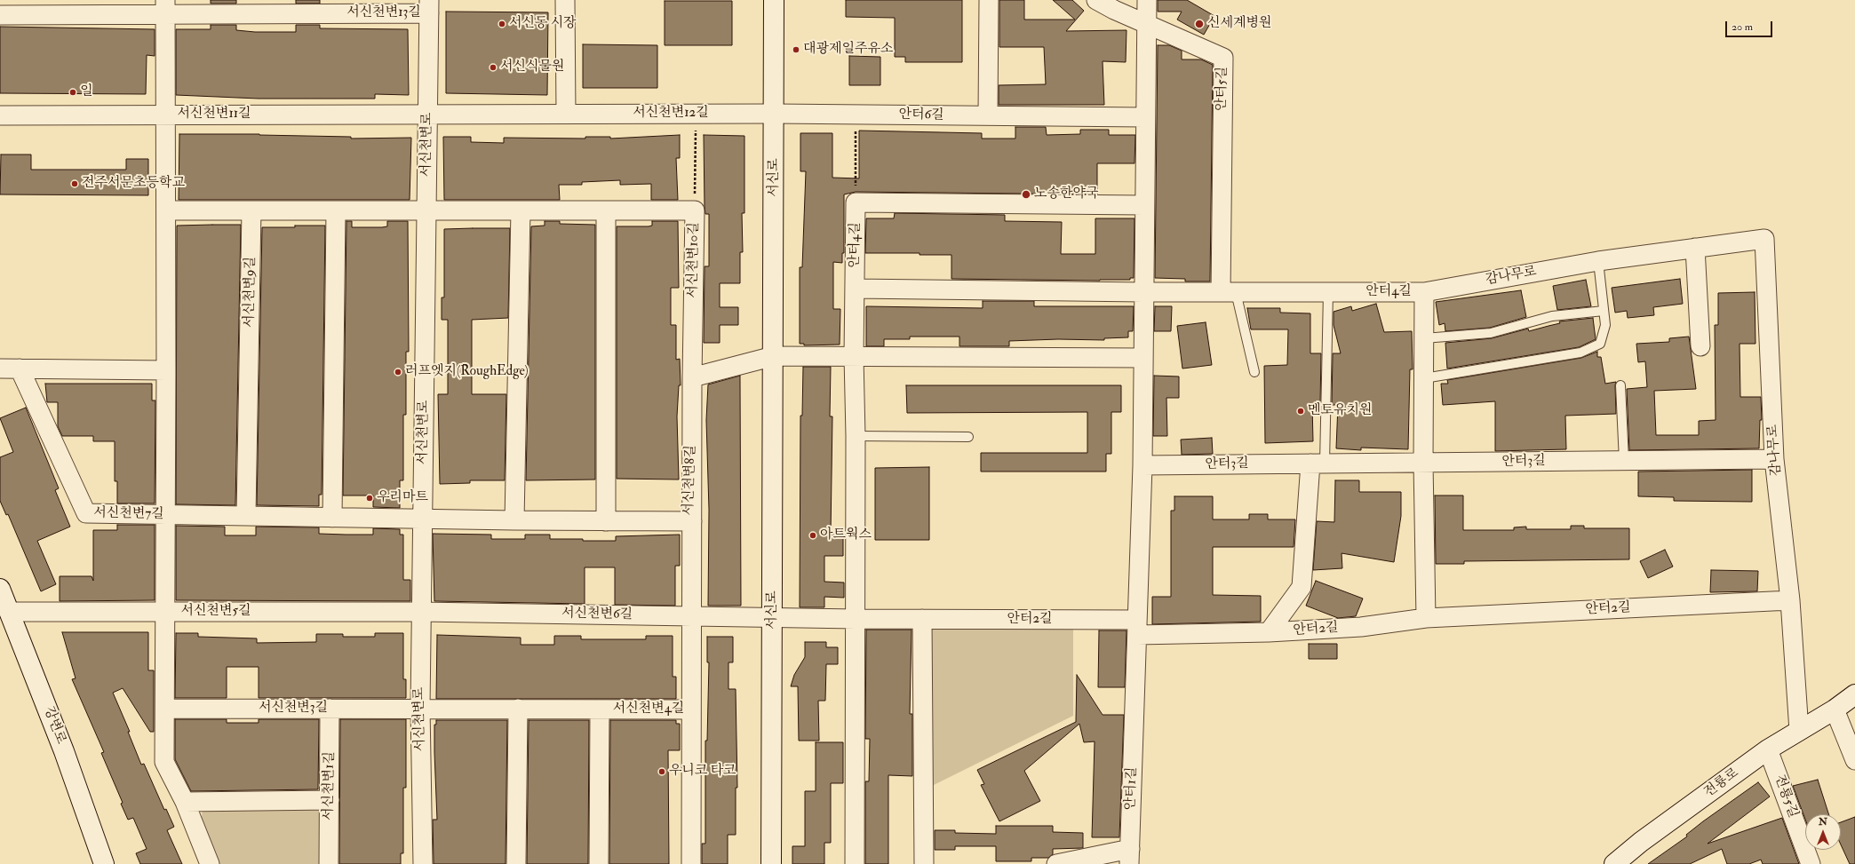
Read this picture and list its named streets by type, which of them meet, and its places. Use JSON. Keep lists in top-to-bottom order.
{
  "streets": {
    "street": [
      "서신천변13길",
      "안터5길",
      "서신천변12길",
      "서신천변11길",
      "안터6길",
      "서신천변로",
      "서신로",
      "안터4길",
      "서신천변10길",
      "감나무로",
      "서신천변9길",
      "안터3길",
      "서신천변8길",
      "서신천변7길",
      "안터2길",
      "서신천변5길",
      "서신천변6길",
      "서신천변3길",
      "서신천변4길",
      "강변로",
      "전룡로",
      "서신천변1길",
      "안터1길",
      "전룡5길"
    ]
  },
  "crossings": [
    ["서신천변13길", "서신천변로"],
    ["안터5길", "안터4길"],
    ["서신천변12길", "서신천변11길"],
    ["서신천변12길", "안터6길"],
    ["서신천변12길", "서신천변로"],
    ["서신천변12길", "서신로"],
    ["서신천변11길", "서신천변로"],
    ["안터6길", "서신로"],
    ["서신천변로", "서신천변10길"],
    ["서신천변로", "서신천변8길"],
    ["서신천변로", "서신천변7길"],
    ["서신천변로", "서신천변5길"],
    ["서신천변로", "서신천변6길"],
    ["서신천변로", "서신천변3길"],
    ["서신천변로", "서신천변4길"],
    ["서신로", "안터2길"],
    ["서신로", "서신천변6길"],
    ["안터4길", "감나무로"],
    ["안터4길", "안터3길"],
    ["서신천변10길", "서신천변8길"],
    ["감나무로", "안터3길"],
    ["감나무로", "안터2길"],
    ["감나무로", "전룡로"],
    ["서신천변9길", "서신천변7길"],
    ["안터3길", "안터2길"],
    ["서신천변8길", "서신천변7길"],
    ["안터2길", "서신천변6길"],
    ["안터2길", "안터1길"],
    ["서신천변5길", "서신천변6길"],
    ["서신천변5길", "강변로"],
    ["서신천변3길", "서신천변4길"],
    ["서신천변3길", "서신천변1길"],
    ["전룡로", "전룡5길"]
  ],
  "places": [
    "서신동 시장",
    "신세계병원",
    "대광제일주유소",
    "서신식물원",
    "일",
    "전주서문초등학교",
    "노송한약국",
    "러프엣지(RoughEdge)",
    "멘토유치원",
    "우리마트",
    "아트웍스",
    "우니코 타코"
  ],
  "scale_bar": "20 m",
  "north": "top"
}
